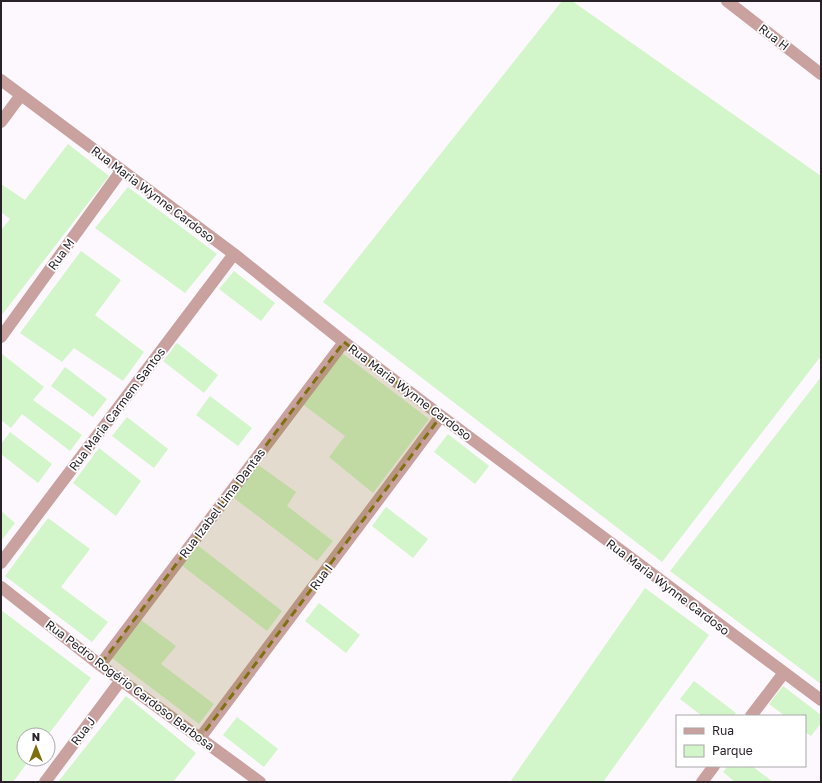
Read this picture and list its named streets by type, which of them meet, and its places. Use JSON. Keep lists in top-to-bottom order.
{
  "streets": {
    "street": [
      "Rua H",
      "Rua Maria Wynne Cardoso",
      "Rua M",
      "Rua Maria Carmem Santos",
      "Rua Izabel Lima Dantas",
      "Rua I",
      "Rua Pedro Rogério Cardoso Barbosa",
      "Rua J"
    ]
  },
  "crossings": [
    ["Rua Maria Wynne Cardoso", "Rua M"],
    ["Rua Maria Wynne Cardoso", "Rua Maria Carmem Santos"],
    ["Rua Maria Wynne Cardoso", "Rua Izabel Lima Dantas"],
    ["Rua Maria Wynne Cardoso", "Rua I"],
    ["Rua Izabel Lima Dantas", "Rua Pedro Rogério Cardoso Barbosa"],
    ["Rua I", "Rua Pedro Rogério Cardoso Barbosa"],
    ["Rua Pedro Rogério Cardoso Barbosa", "Rua J"]
  ],
  "legend": ["Rua", "Parque"],
  "north": "top"
}
